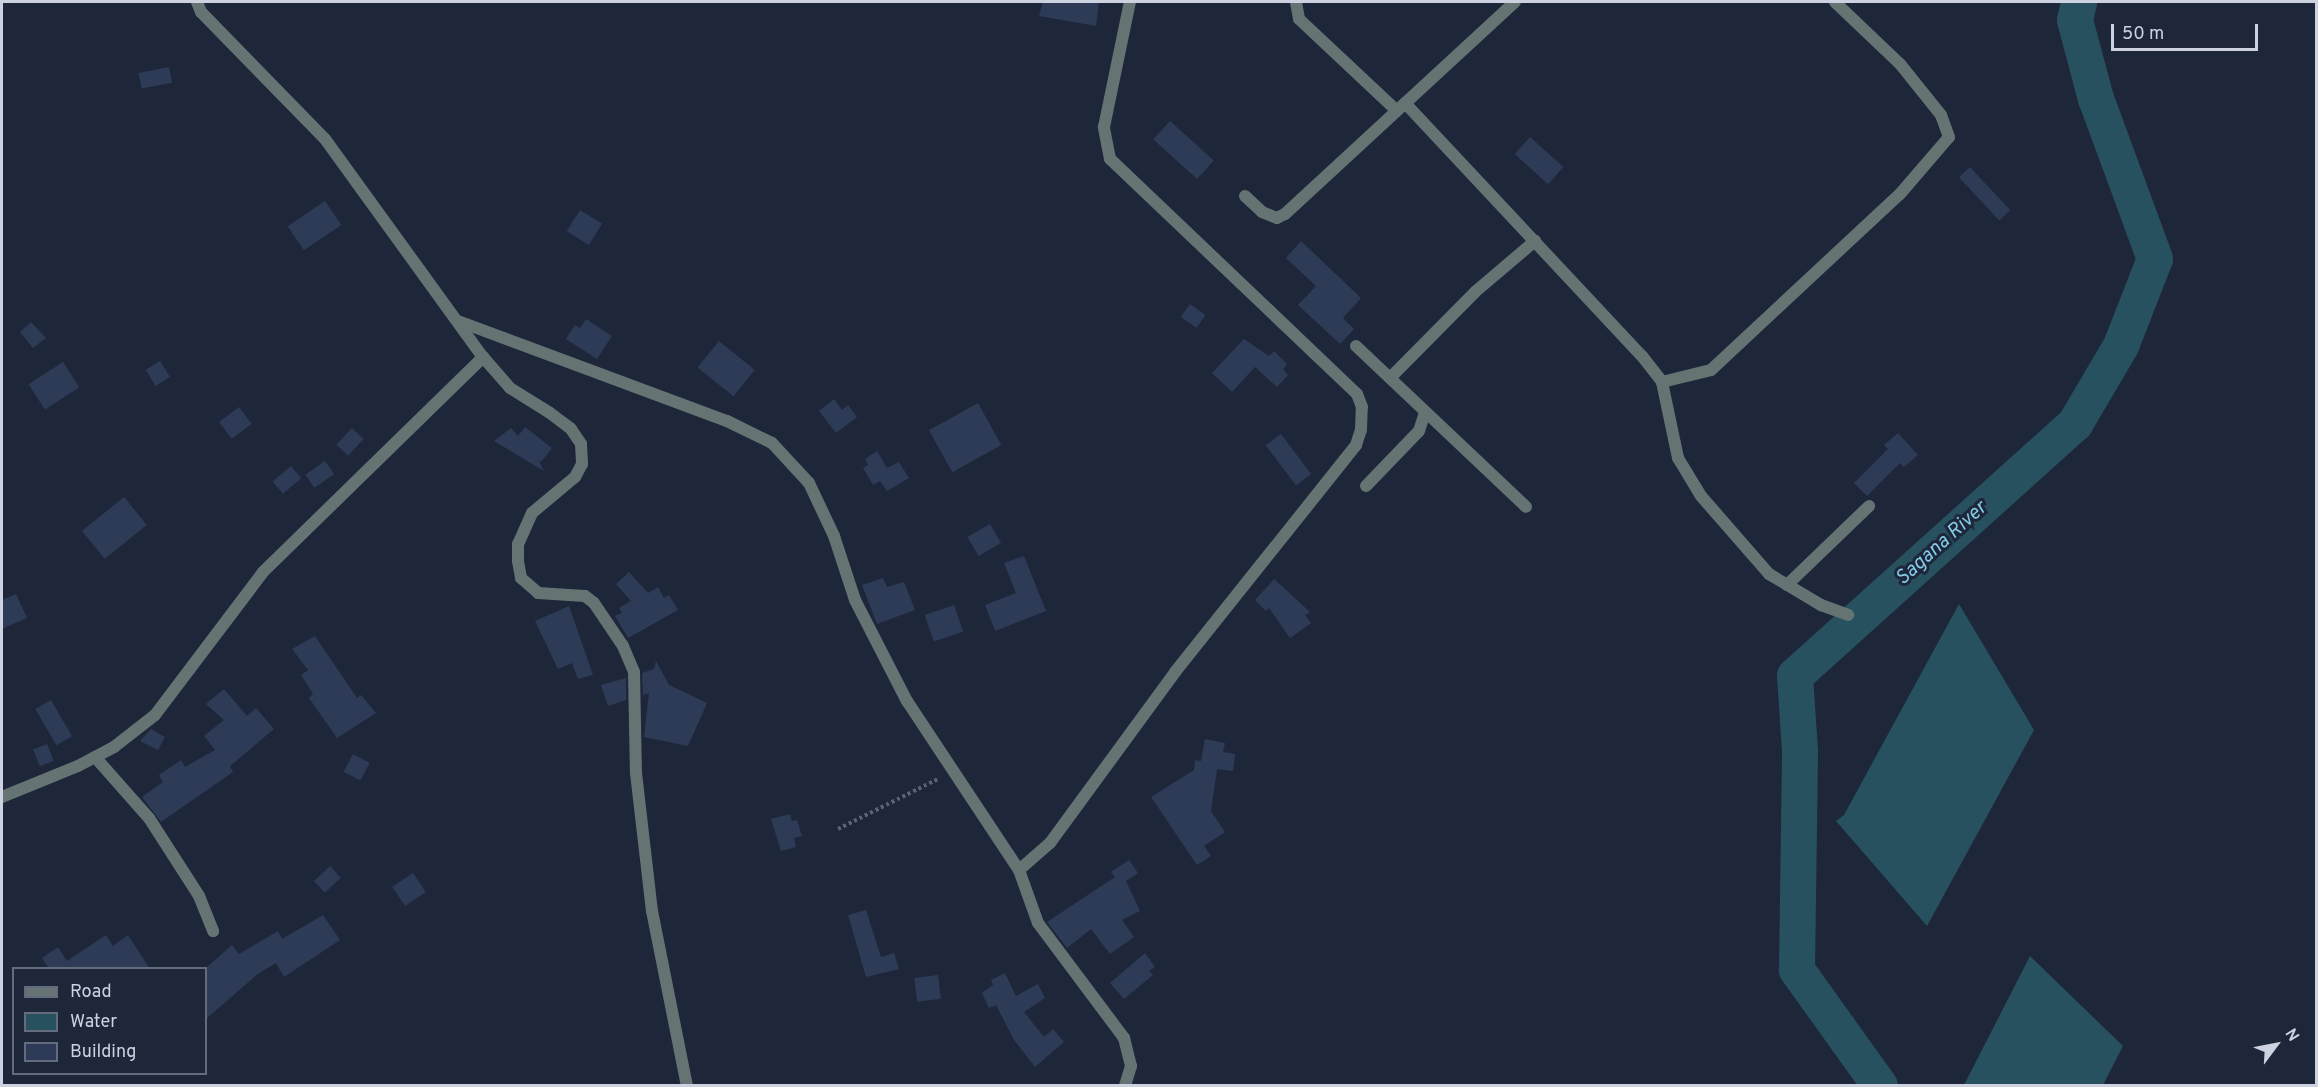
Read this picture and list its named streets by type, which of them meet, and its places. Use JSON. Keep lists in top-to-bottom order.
{
  "water": ["Sagana River"],
  "legend": ["Road", "Water", "Building"],
  "scale_bar": "50 m",
  "north": "top right"
}
